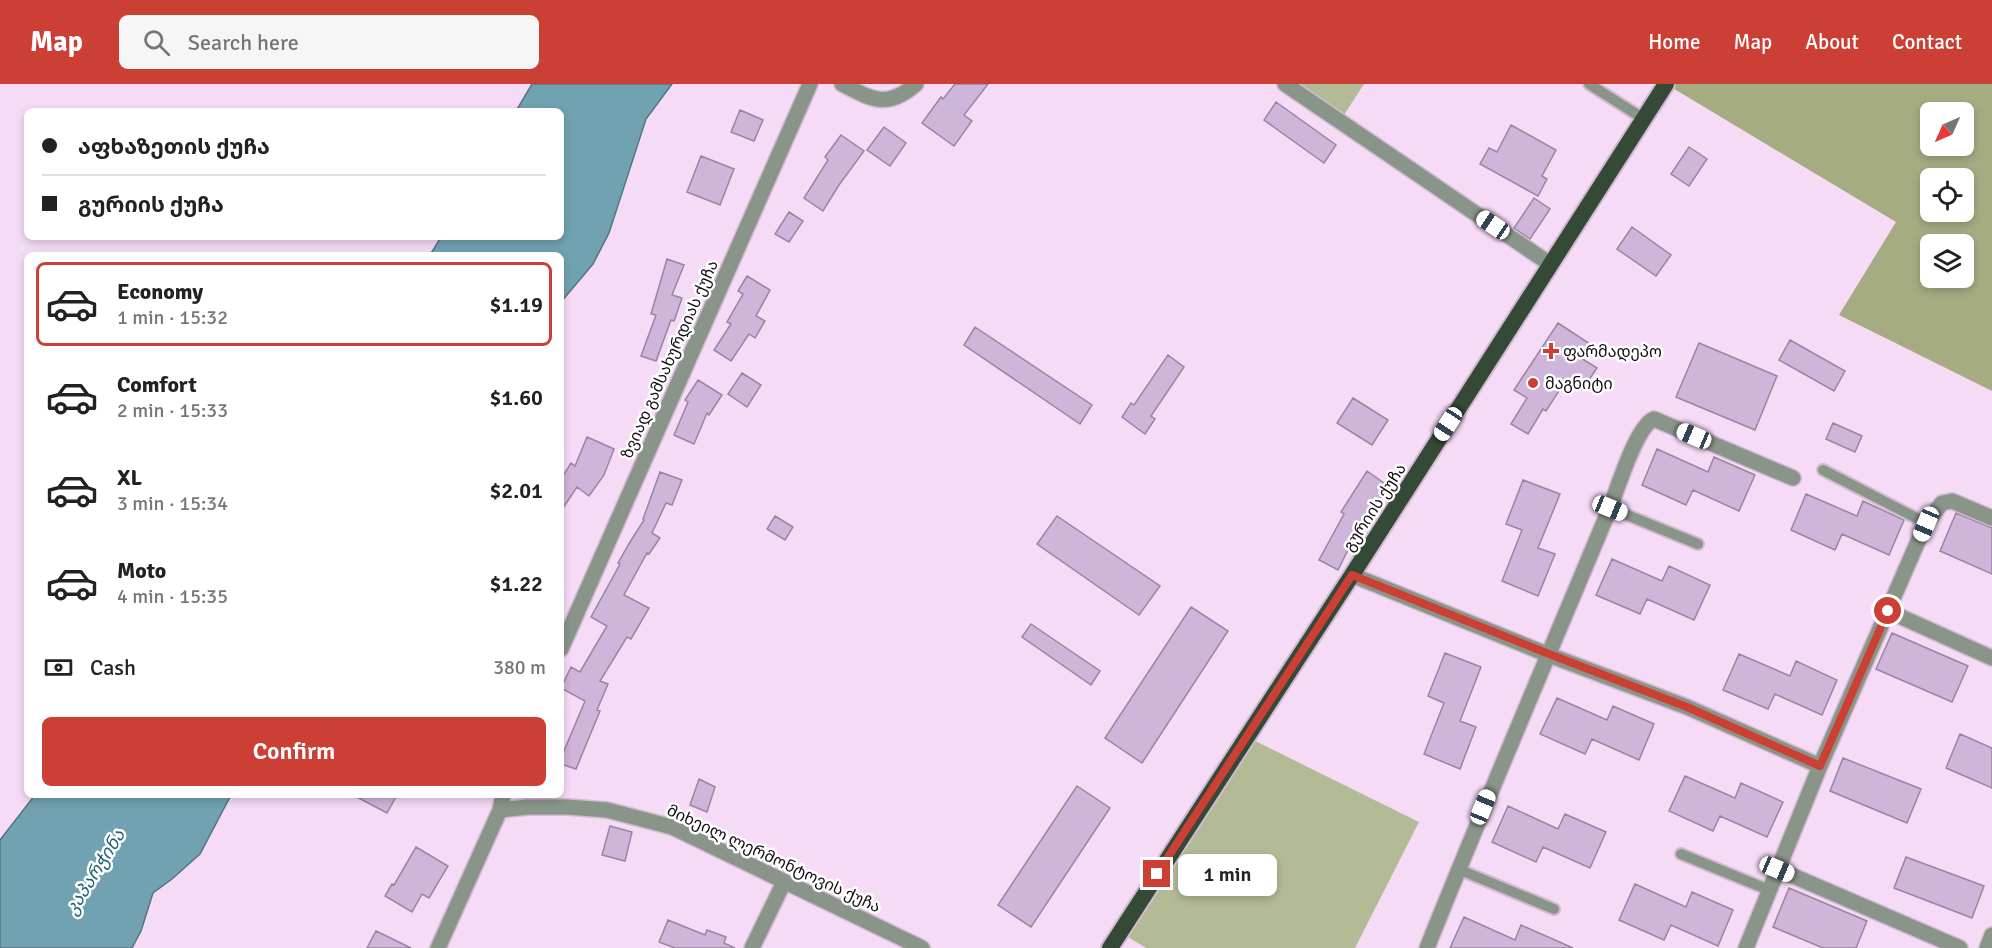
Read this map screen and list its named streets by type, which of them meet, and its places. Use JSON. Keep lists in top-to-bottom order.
{
  "streets": {
    "highway": ["გურიის ქუჩა"],
    "street": ["ზვიად გამსახურდიას ქუჩა", "მიხეილ ლერმონტოვის ქუჩა"]
  },
  "water": ["კაპარჭინა"],
  "places": {
    "health": ["ფარმადეპო"],
    "other": ["მაგნიტი"]
  },
  "north": "bottom left",
  "page": {
    "header": "Map",
    "search": "Search here",
    "nav": [
      "Home",
      "Map",
      "About",
      "Contact"
    ],
    "banner": ["აფხაზეთის ქუჩა", "გურიის ქუჩა"],
    "list": [
      {
        "name": "Economy",
        "note": "1 min · 15:32",
        "value": "$1.19"
      },
      {
        "name": "Comfort",
        "note": "2 min · 15:33",
        "value": "$1.60"
      },
      {
        "name": "XL",
        "note": "3 min · 15:34",
        "value": "$2.01"
      },
      {
        "name": "Moto",
        "note": "4 min · 15:35",
        "value": "$1.22"
      }
    ],
    "pay": ["Cash", "380 m"],
    "buttons": "Confirm",
    "bubble": "1 min"
  }
}
